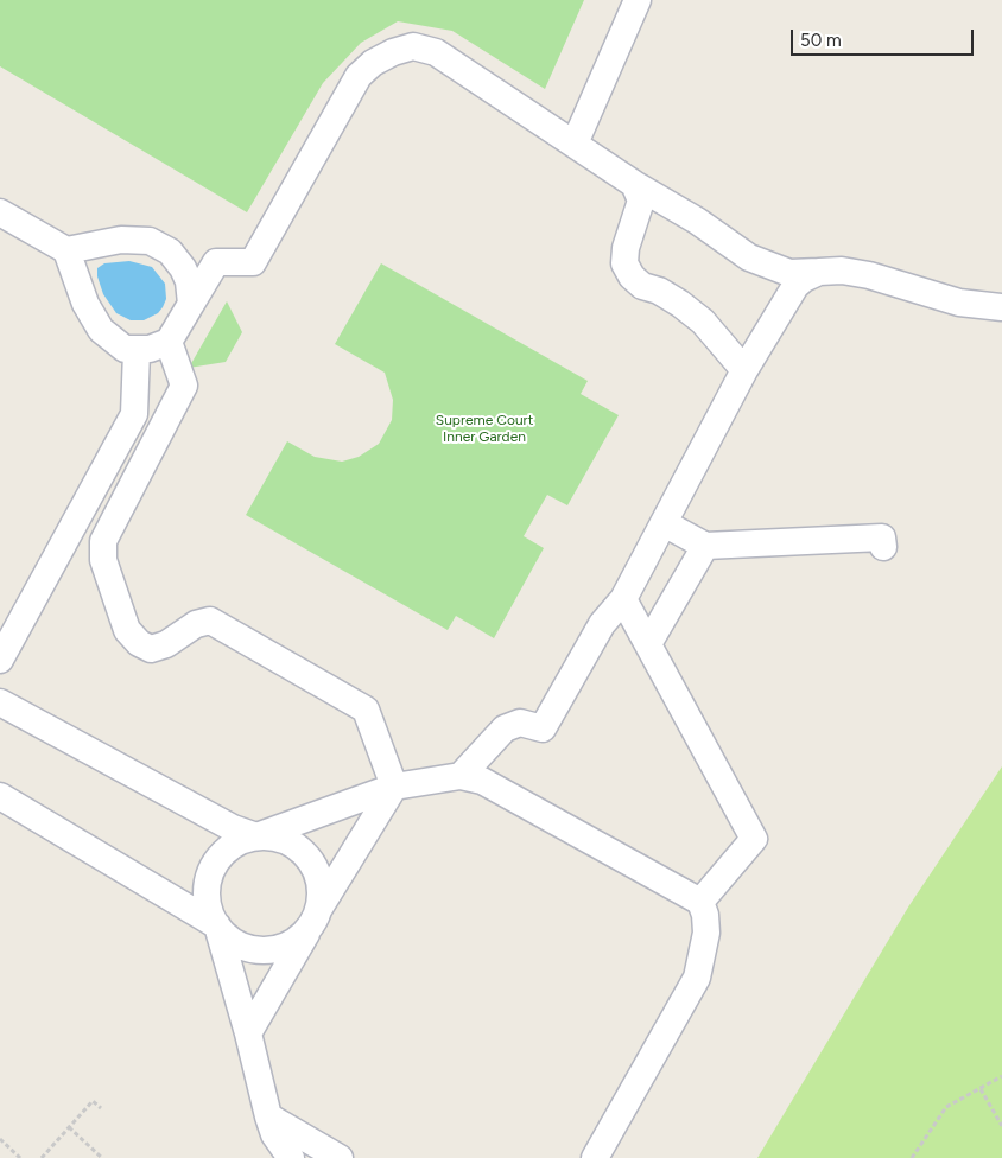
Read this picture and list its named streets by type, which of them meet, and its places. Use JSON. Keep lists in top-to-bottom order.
{
  "parks": ["Supreme Court Inner Garden"],
  "scale_bar": "50 m"
}
